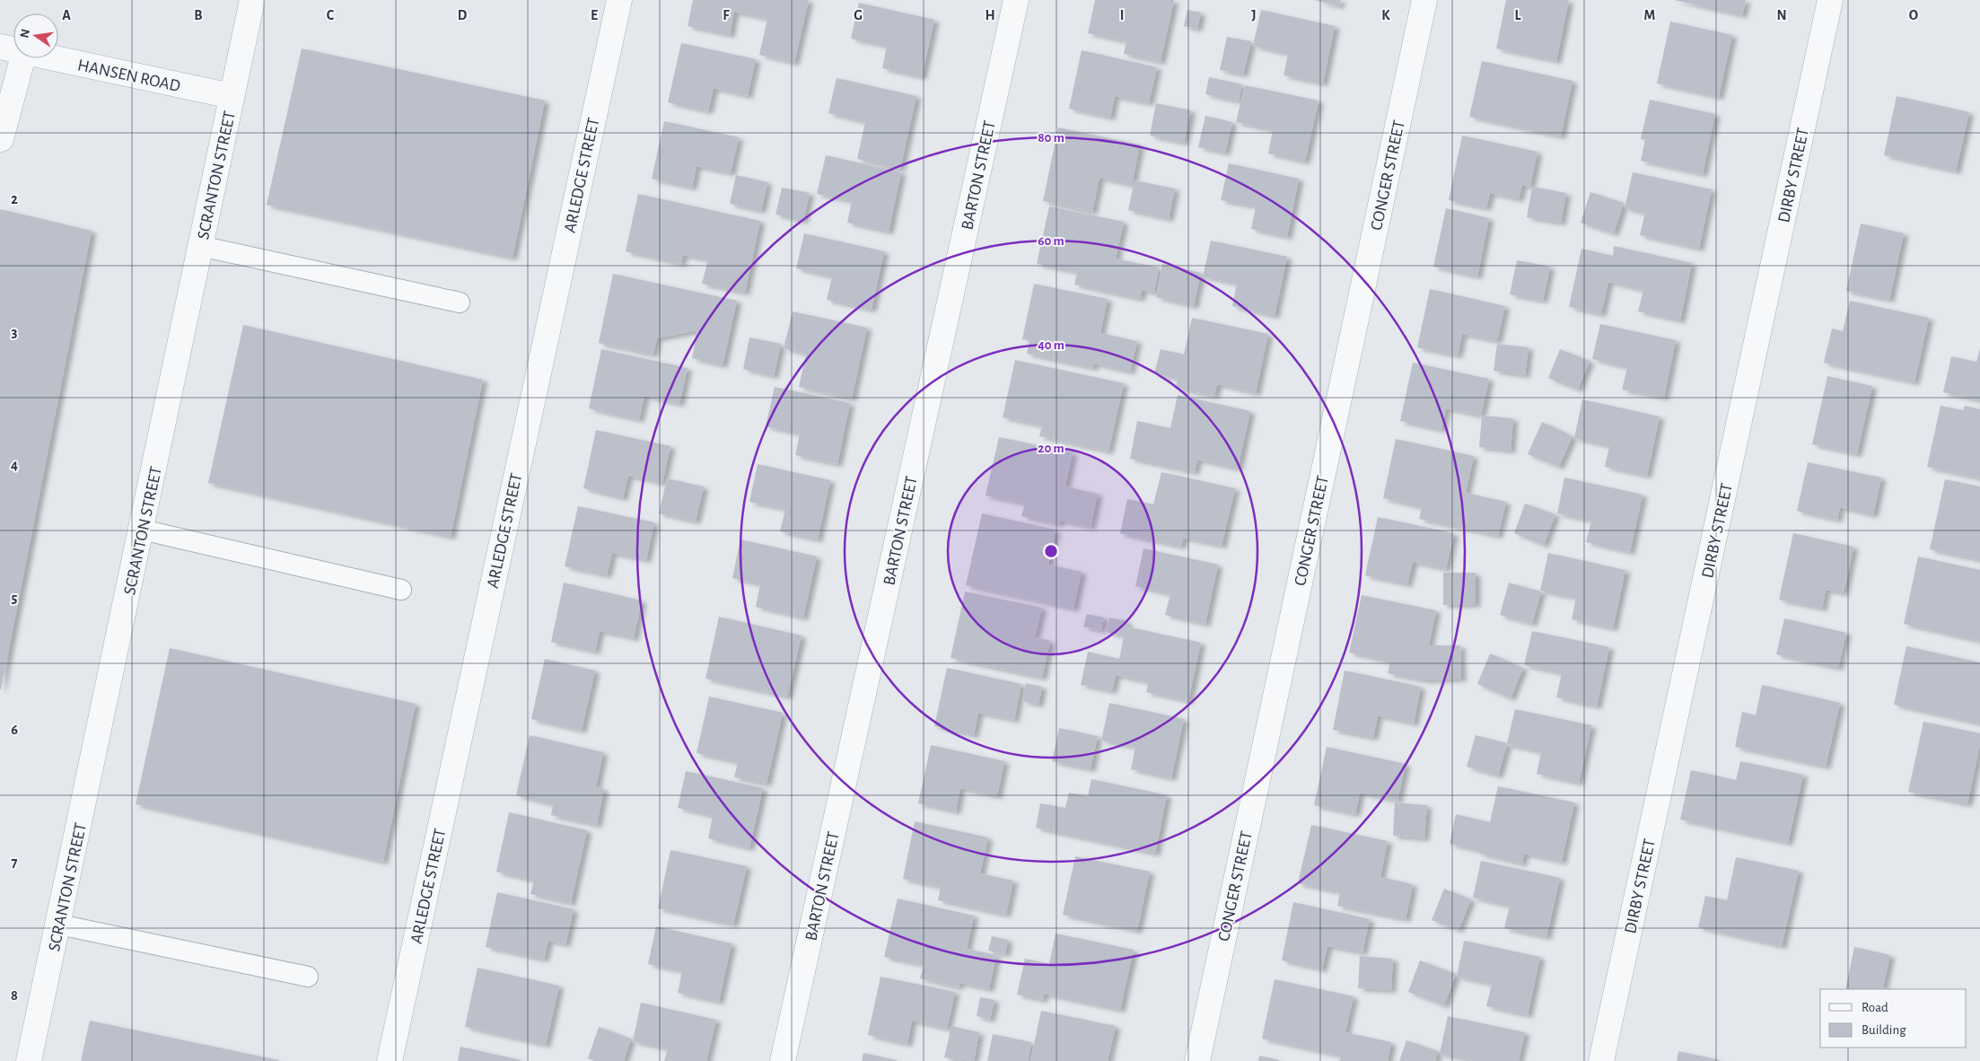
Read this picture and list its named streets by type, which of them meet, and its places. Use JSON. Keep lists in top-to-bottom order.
{
  "streets": {
    "street": [
      "HANSEN ROAD",
      "SCRANTON STREET",
      "ARLEDGE STREET",
      "BARTON STREET",
      "CONGER STREET",
      "DIRBY STREET"
    ]
  },
  "crossings": [
    ["HANSEN ROAD", "SCRANTON STREET"]
  ],
  "legend": ["Road", "Building"],
  "north": "left",
  "grid": {
    "columns": [
      "A",
      "B",
      "C",
      "D",
      "E",
      "F",
      "G",
      "H",
      "I",
      "J",
      "K",
      "L",
      "M",
      "N",
      "O"
    ],
    "rows": [
      "2",
      "3",
      "4",
      "5",
      "6",
      "7",
      "8"
    ]
  },
  "rings": [
    "80 m",
    "60 m",
    "40 m",
    "20 m"
  ]
}
